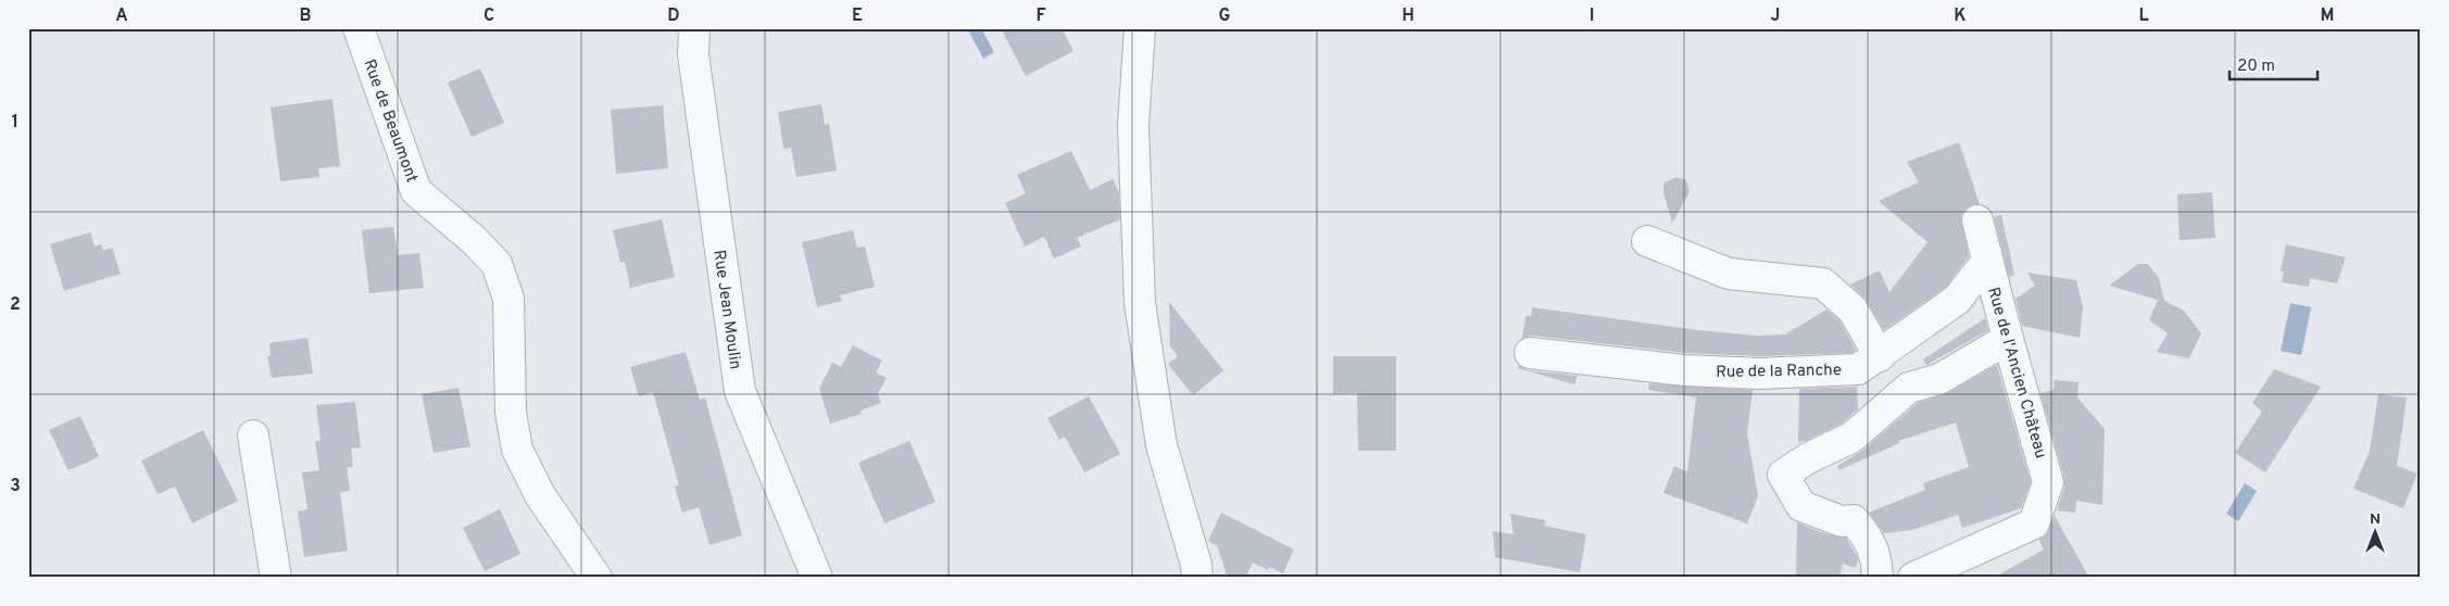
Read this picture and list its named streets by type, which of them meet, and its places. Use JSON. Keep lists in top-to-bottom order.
{
  "streets": {
    "street": [
      "Rue de Beaumont",
      "Rue Jean Moulin",
      "Rue de la Ranche",
      "Rue de l'Ancien Château"
    ]
  },
  "crossings": [
    ["Rue de la Ranche", "Rue de l'Ancien Château"]
  ],
  "scale_bar": "20 m",
  "north": "top",
  "grid": {
    "columns": [
      "A",
      "B",
      "C",
      "D",
      "E",
      "F",
      "G",
      "H",
      "I",
      "J",
      "K",
      "L",
      "M"
    ],
    "rows": ["1", "2", "3"]
  }
}
